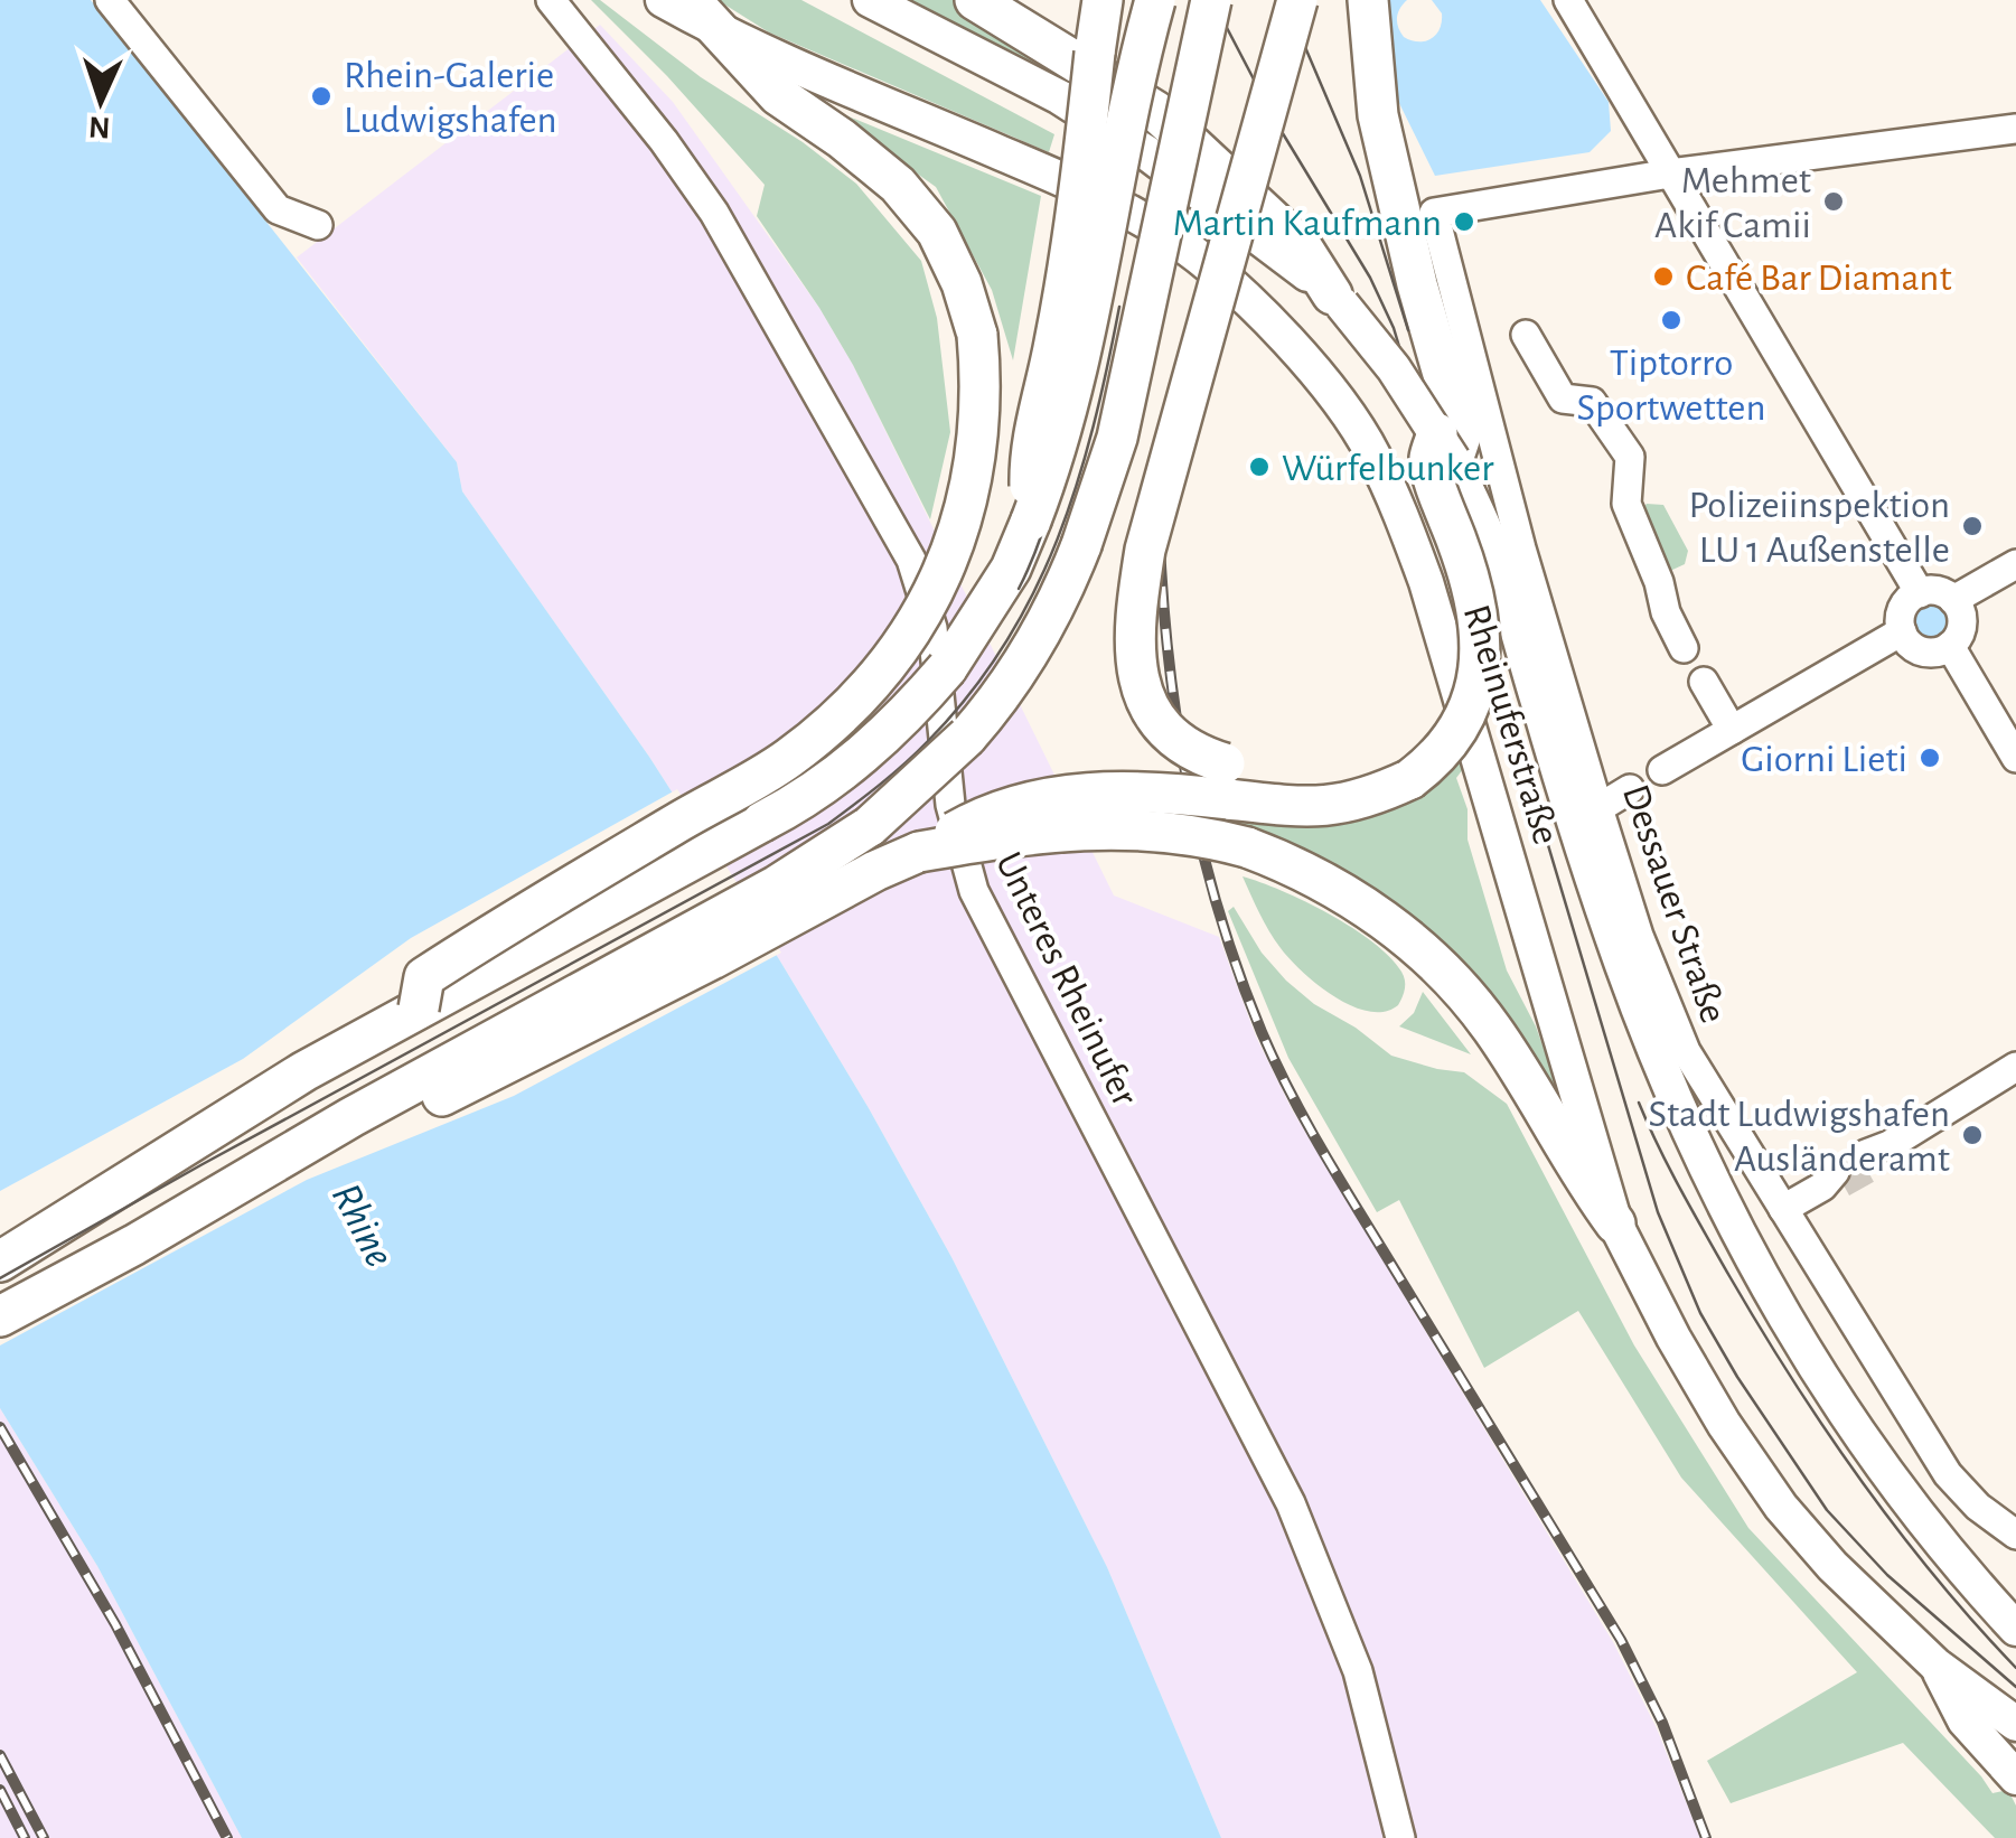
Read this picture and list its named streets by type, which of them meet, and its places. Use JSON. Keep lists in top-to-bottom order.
{
  "streets": {
    "main road": ["Rheinuferstraße"],
    "street": ["Dessauer Straße", "Unteres Rheinufer"]
  },
  "water": ["Rhine"],
  "places": [
    "Rhein-Galerie Ludwigshafen",
    "Mehmet Akif Camii",
    "Martin Kaufmann",
    "Café Bar Diamant",
    "Tiptorro Sportwetten",
    "Würfelbunker",
    "Polizeiinspektion LU 1 Außenstelle",
    "Giorni Lieti",
    "Stadt Ludwigshafen Ausländeramt"
  ],
  "north": "bottom"
}
